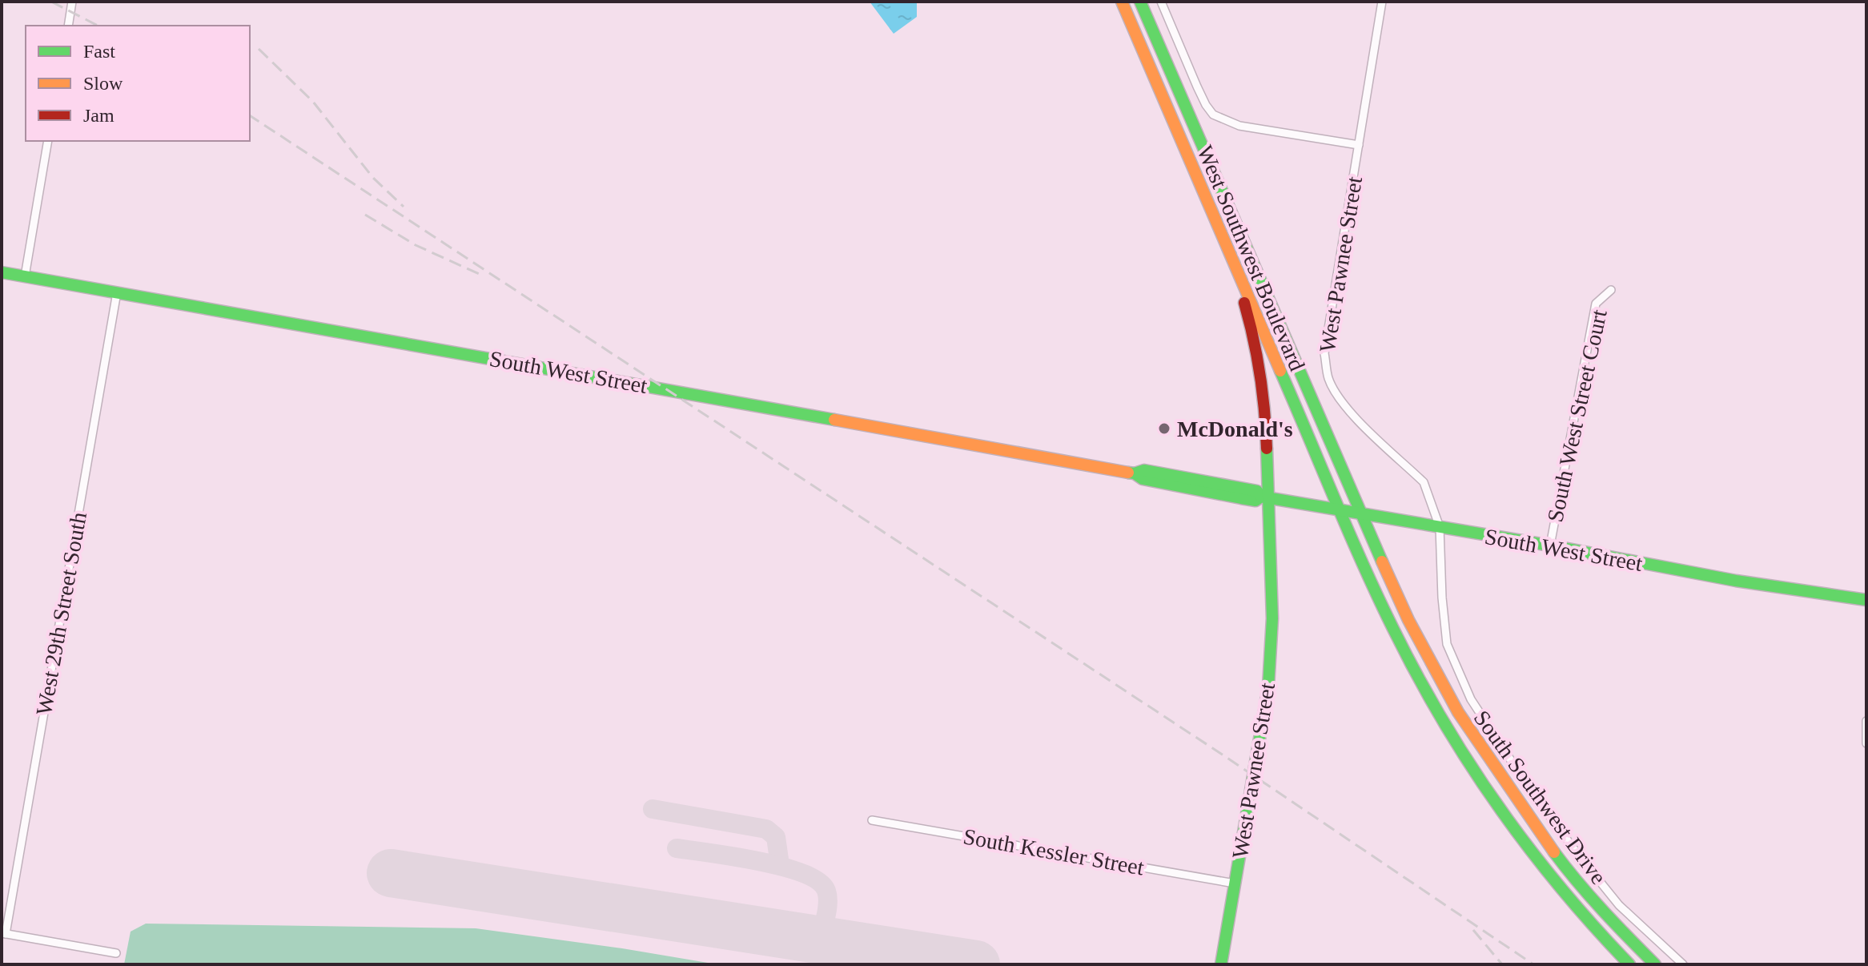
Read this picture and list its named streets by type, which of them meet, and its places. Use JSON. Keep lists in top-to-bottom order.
{
  "streets": {
    "main road": ["West Southwest Boulevard", "West Pawnee Street", "South West Street"],
    "street": [
      "South West Street Court",
      "West 29th Street South",
      "South Southwest Drive",
      "South Kessler Street"
    ]
  },
  "crossings": [
    ["West Southwest Boulevard", "West Pawnee Street"],
    ["West Southwest Boulevard", "South West Street"],
    ["West Pawnee Street", "South West Street"],
    ["West Pawnee Street", "South Southwest Drive"],
    ["West Pawnee Street", "South Kessler Street"],
    ["South West Street", "South West Street Court"],
    ["South West Street", "West 29th Street South"],
    ["South West Street", "South Southwest Drive"]
  ],
  "places": ["McDonald's"],
  "legend": ["Fast", "Slow", "Jam"]
}
